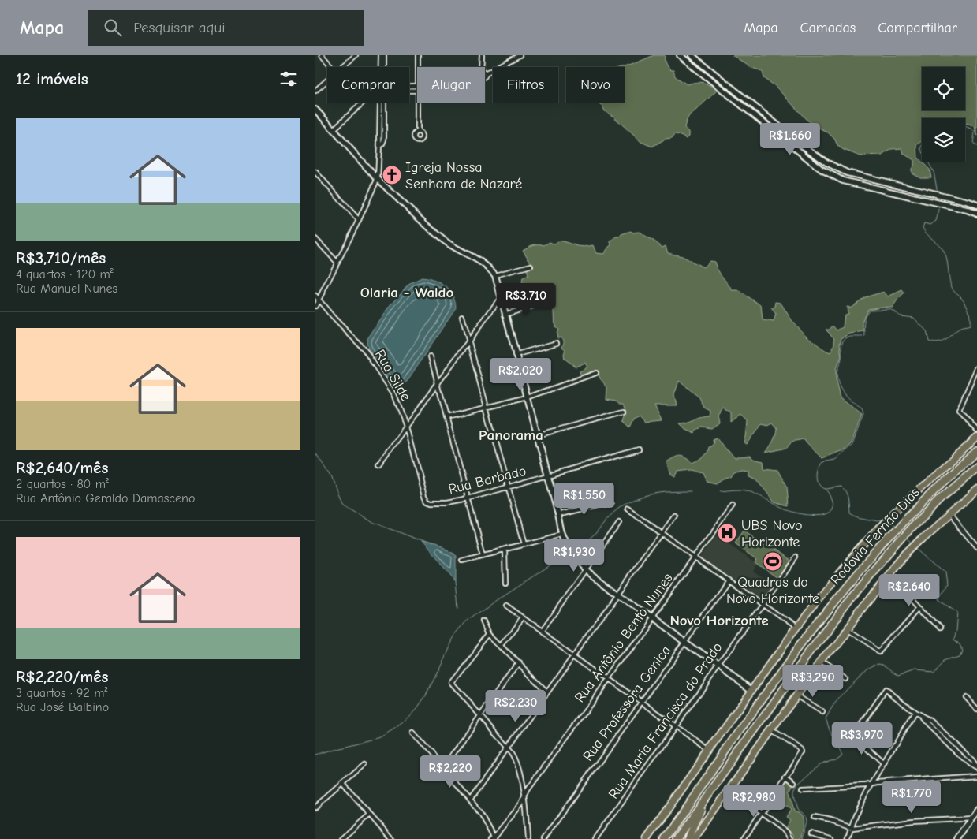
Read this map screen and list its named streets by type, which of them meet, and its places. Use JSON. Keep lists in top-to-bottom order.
{
  "streets": {
    "highway": ["Rodovia Fernão Dias"],
    "street": [
      "Rua Silde",
      "Rua Barbado",
      "Rua Antônio Bento Nunes",
      "Rua Professora Genica",
      "Rua Maria Francisca do Prado"
    ]
  },
  "crossings": [
    ["Rua Silde", "Rua Barbado"]
  ],
  "districts": ["Olaria - Waldo", "Panorama", "Novo Horizonte"],
  "places": {
    "church": ["Igreja Nossa Senhora de Nazaré"],
    "hospital": ["UBS Novo Horizonte"],
    "sports": ["Quadras do Novo Horizonte"]
  },
  "page": {
    "header": "Mapa",
    "search": "Pesquisar aqui",
    "nav": ["Mapa", "Camadas", "Compartilhar"],
    "heading": "12 imóveis",
    "chip": [
      "Comprar",
      "Alugar",
      "Filtros",
      "Novo"
    ],
    "list": [
      {
        "name": "R$3,710/mês",
        "note": "4 quartos · 120 m² · Rua Manuel Nunes"
      },
      {
        "name": "R$2,640/mês",
        "note": "2 quartos · 80 m² · Rua Antônio Geraldo Damasceno"
      },
      {
        "name": "R$2,220/mês",
        "note": "3 quartos · 92 m² · Rua José Balbino"
      }
    ],
    "price": [
      "R$1,660",
      "R$3,710",
      "R$2,020",
      "R$1,550",
      "R$1,930",
      "R$2,640",
      "R$3,290",
      "R$2,230",
      "R$3,970",
      "R$2,220",
      "R$1,770",
      "R$2,980"
    ]
  }
}
